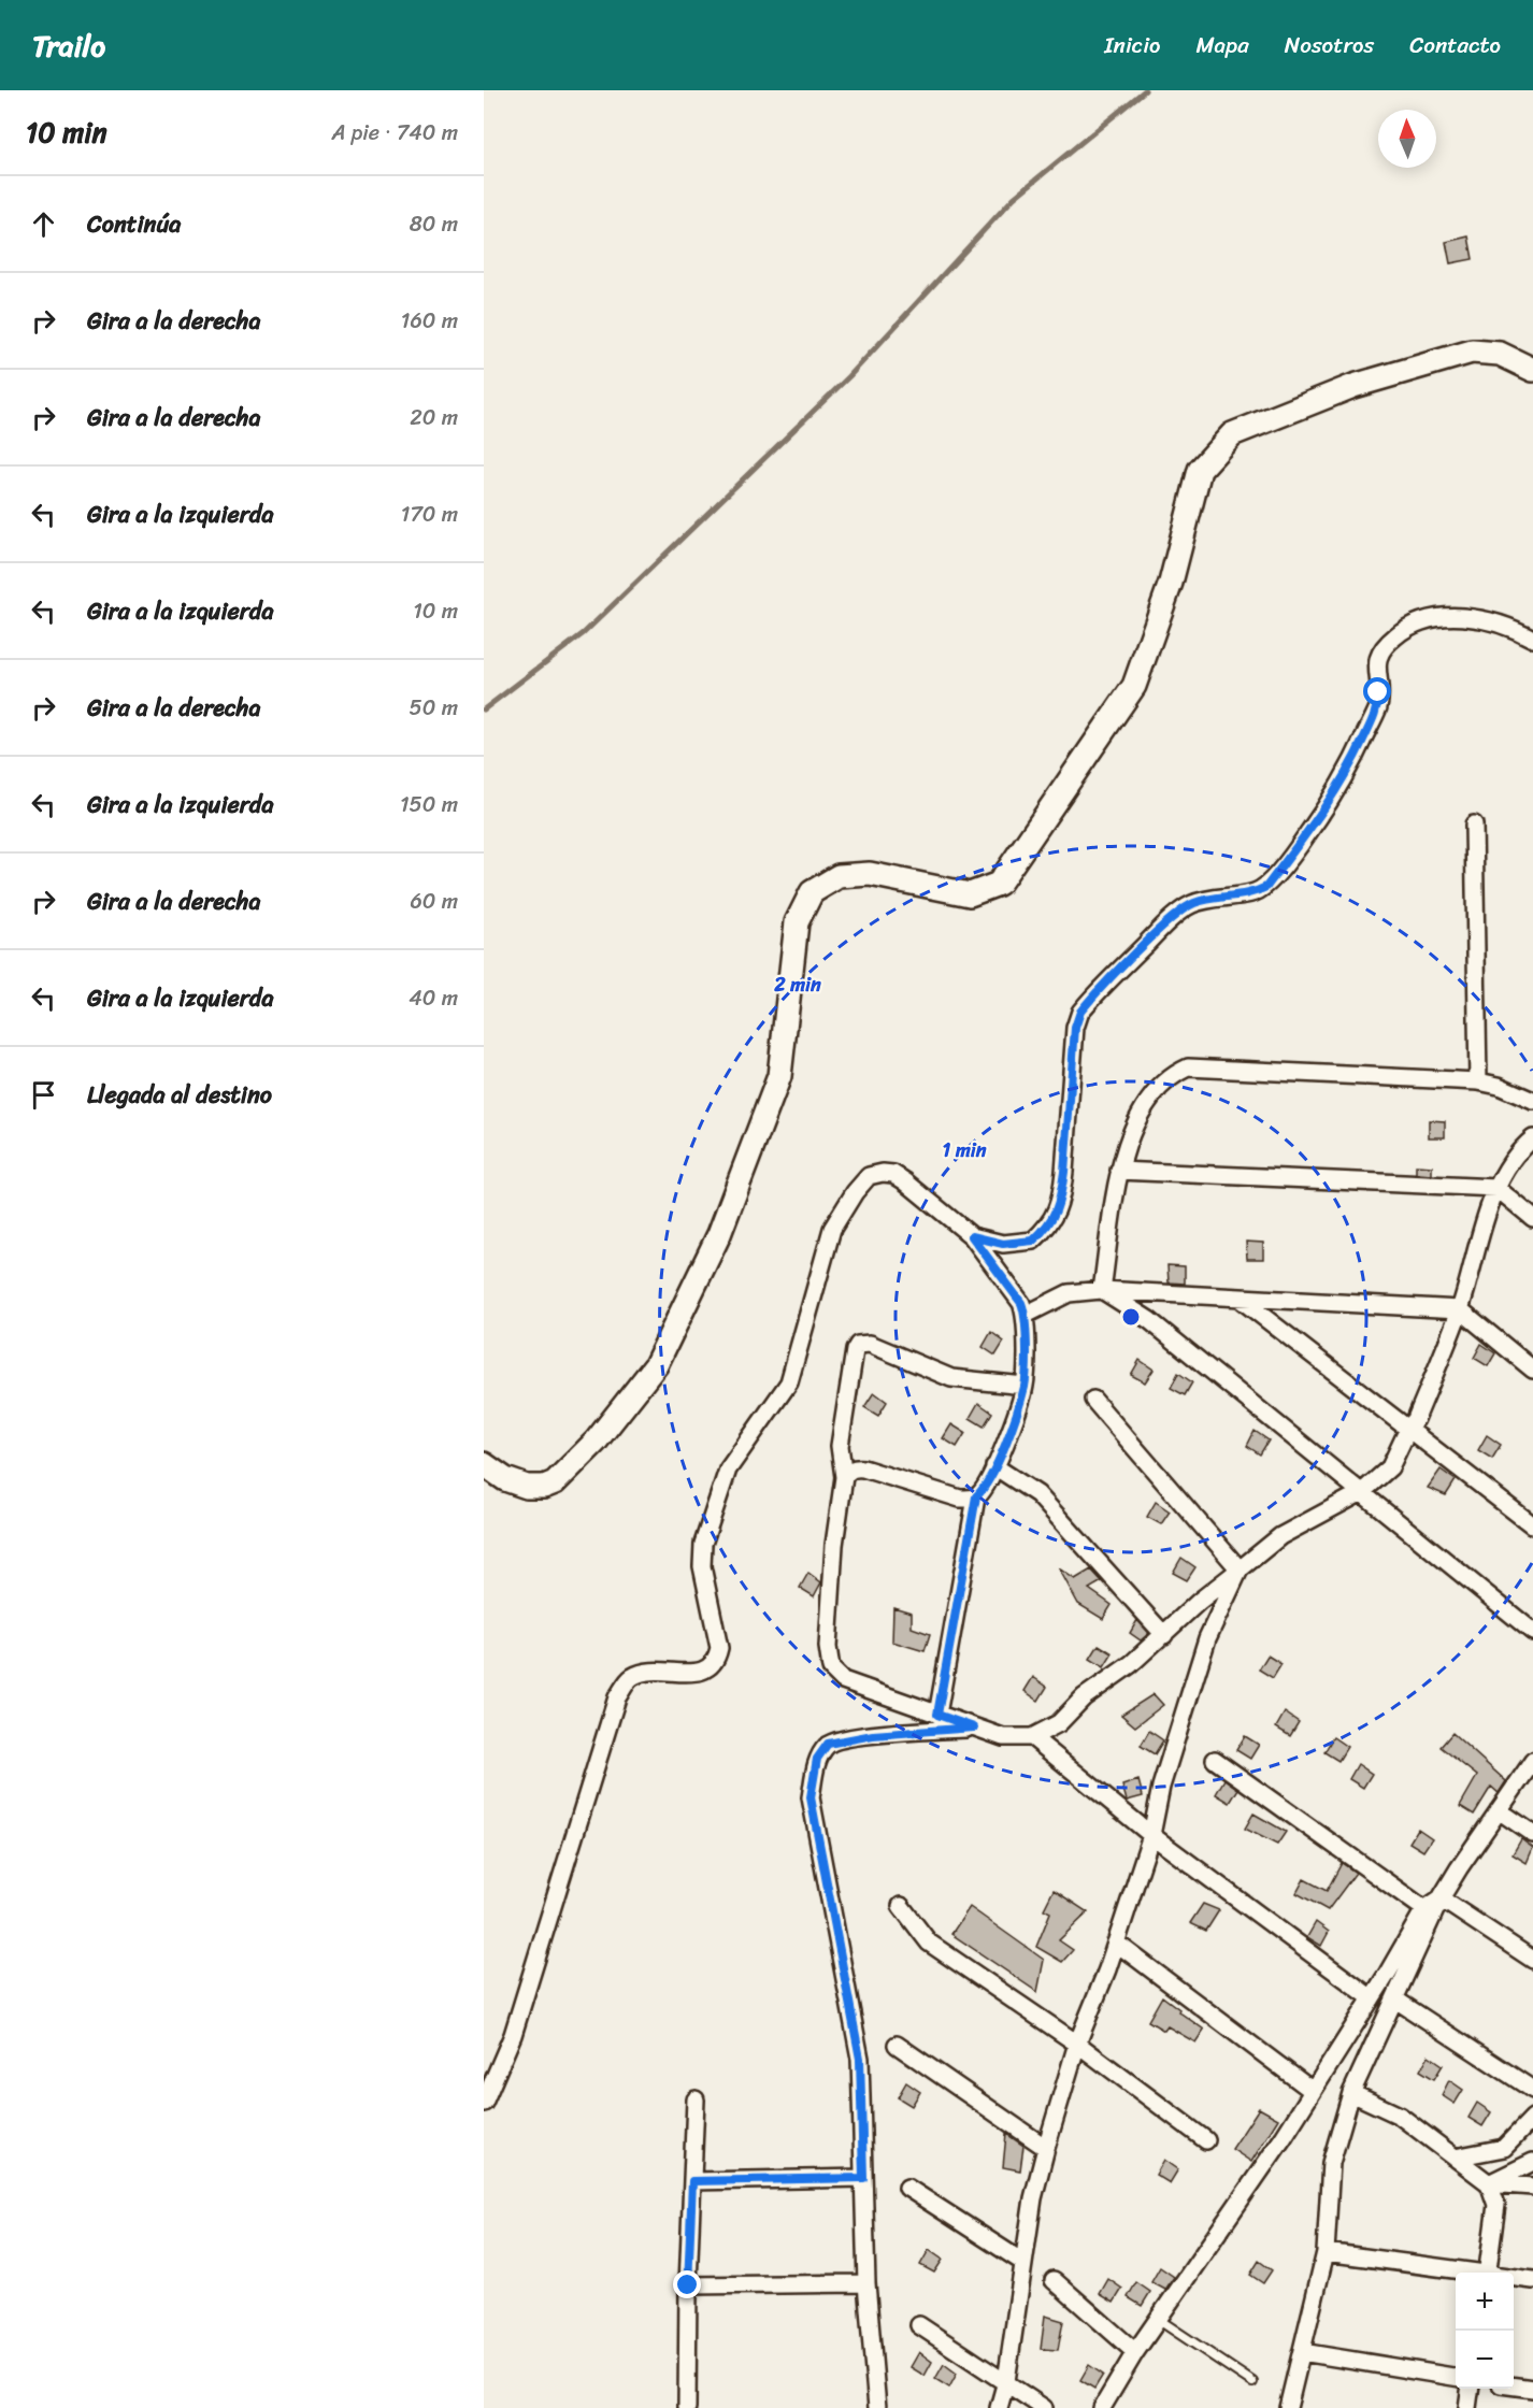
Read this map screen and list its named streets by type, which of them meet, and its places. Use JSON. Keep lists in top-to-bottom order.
{
  "north": "top",
  "page": {
    "header": "Trailo",
    "nav": [
      "Inicio",
      "Mapa",
      "Nosotros",
      "Contacto"
    ],
    "heading": ["10 min", "A pie · 740 m"],
    "list": [
      ["Continúa", "80 m"],
      ["Gira a la derecha", "160 m"],
      ["Gira a la derecha", "20 m"],
      ["Gira a la izquierda", "170 m"],
      ["Gira a la izquierda", "10 m"],
      ["Gira a la derecha", "50 m"],
      ["Gira a la izquierda", "150 m"],
      ["Gira a la derecha", "60 m"],
      ["Gira a la izquierda", "40 m"],
      "Llegada al destino"
    ],
    "map_buttons": ["+", "−"]
  },
  "rings": ["2 min", "1 min"]
}
